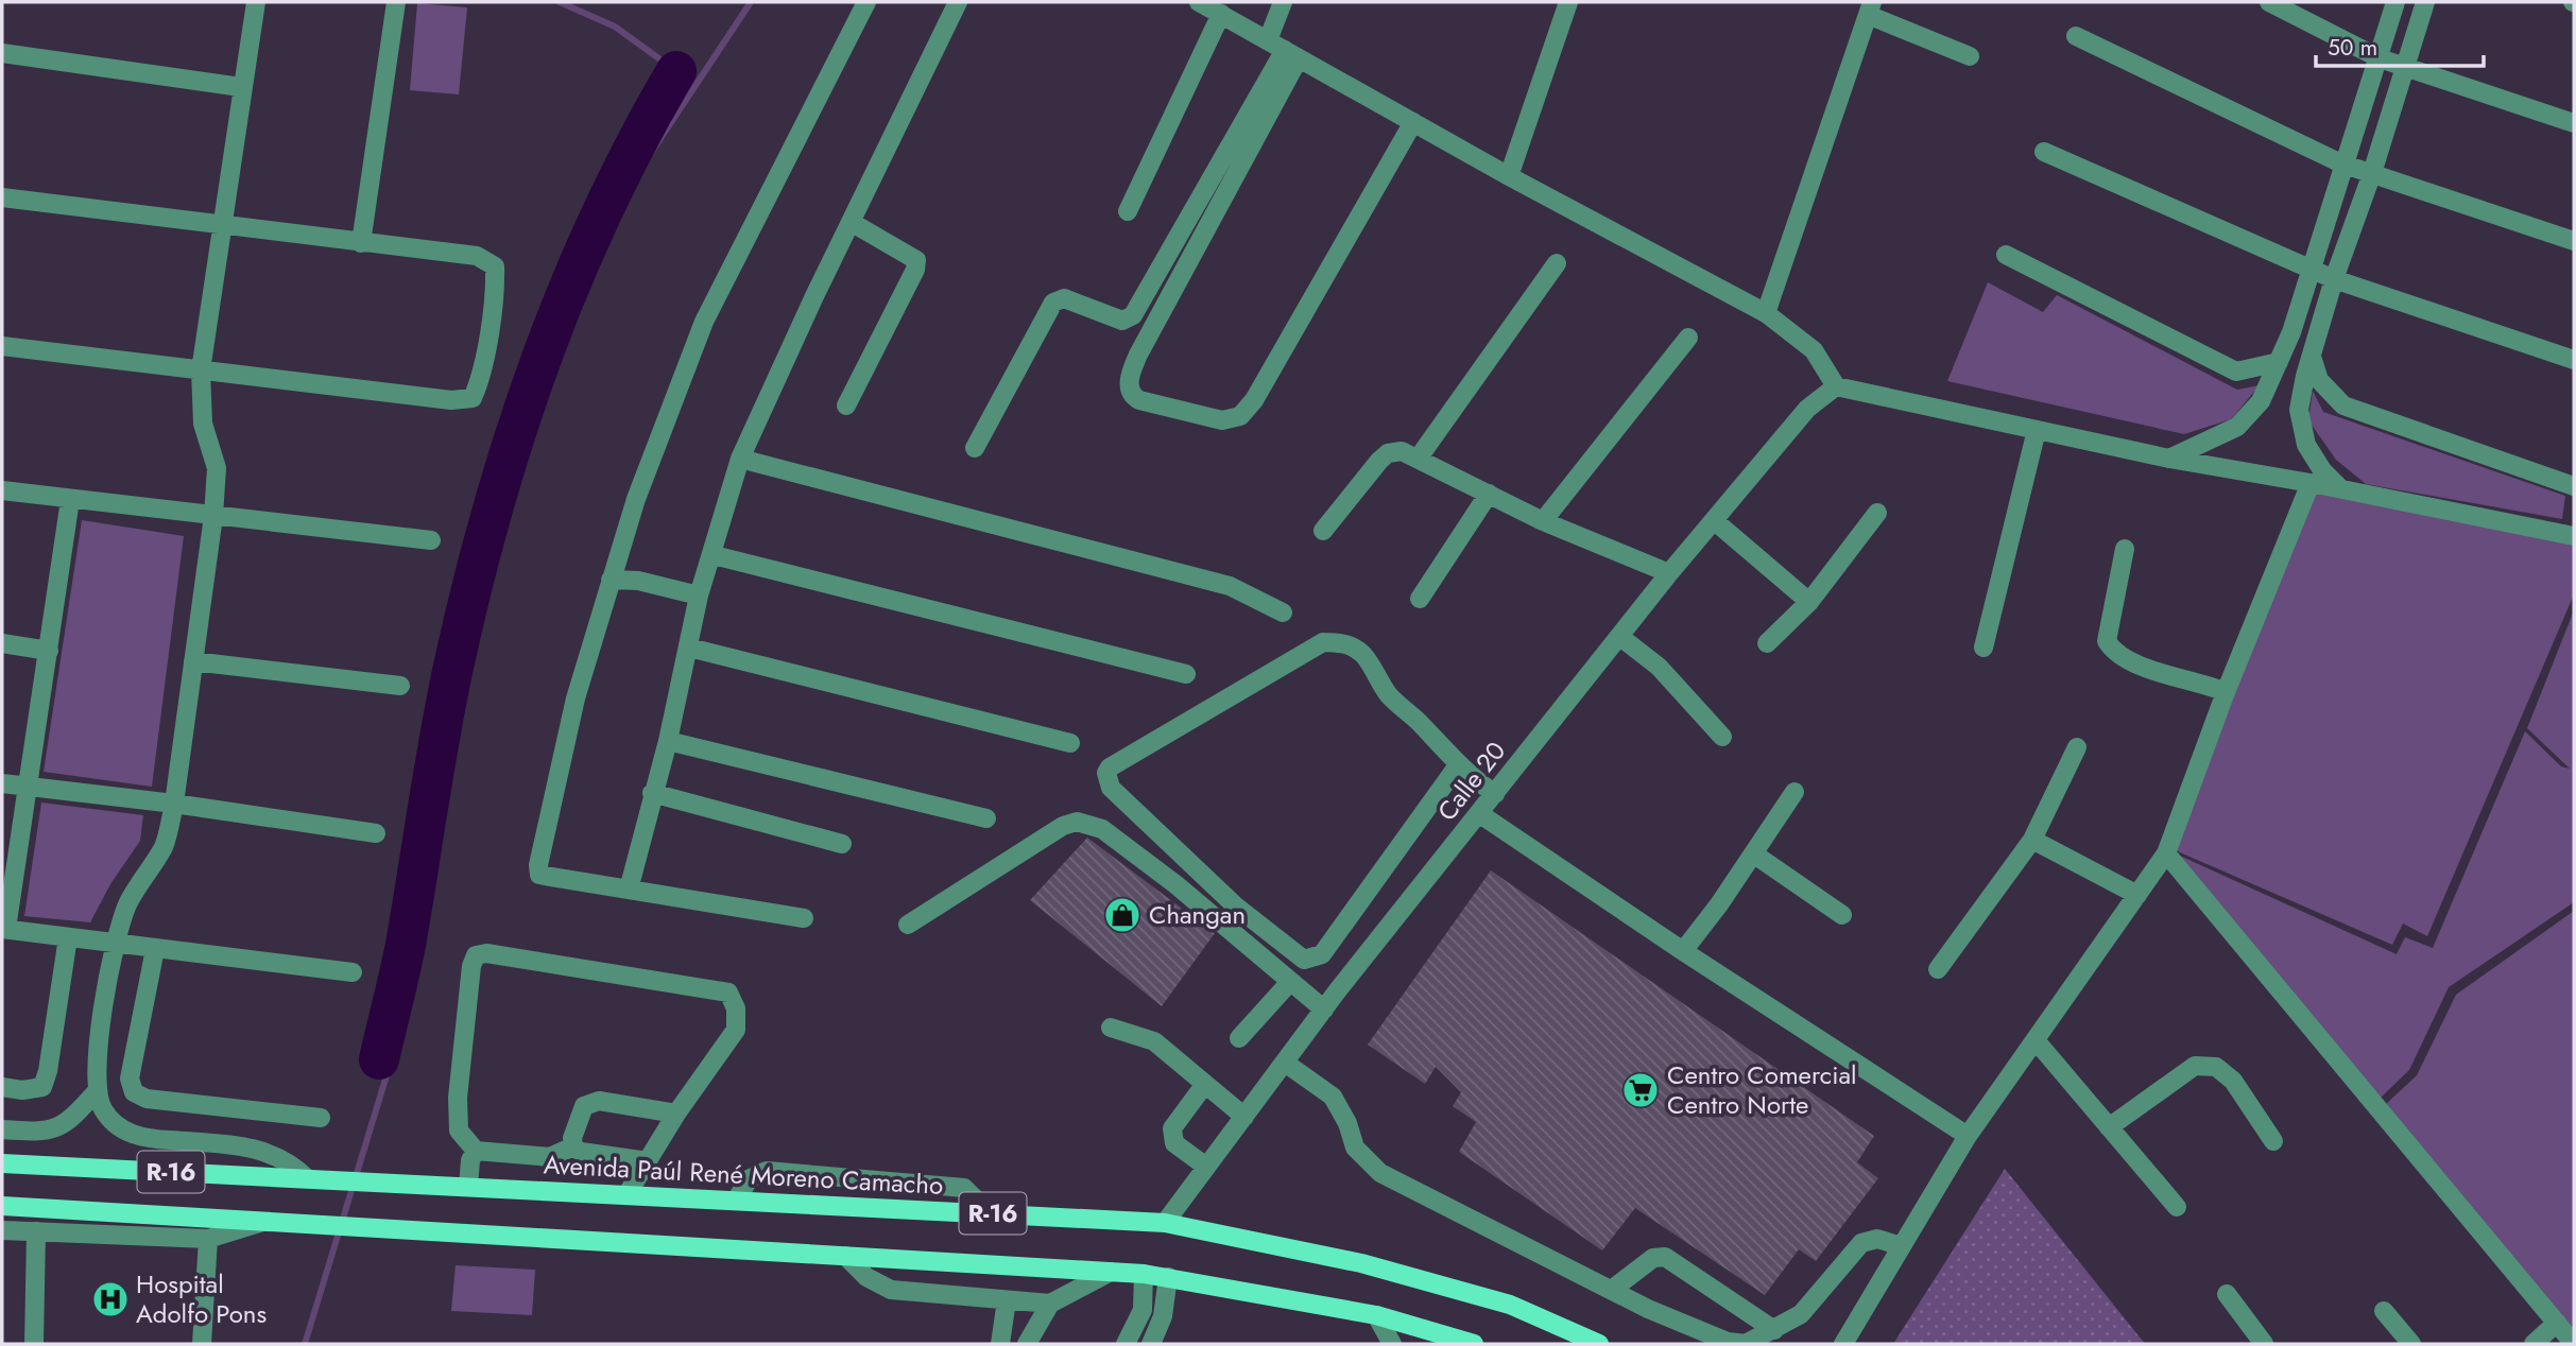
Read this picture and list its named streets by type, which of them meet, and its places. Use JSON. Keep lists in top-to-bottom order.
{
  "streets": {
    "main road": ["R-16", "Avenida Paúl René Moreno Camacho"],
    "street": ["Calle 20"]
  },
  "crossings": [
    ["Calle 20", "Avenida Paúl René Moreno Camacho"]
  ],
  "places": {
    "shop": ["Changan"],
    "supermarket": ["Centro Comercial Centro Norte"],
    "hospital": ["Hospital Adolfo Pons"]
  },
  "scale_bar": "50 m"
}
